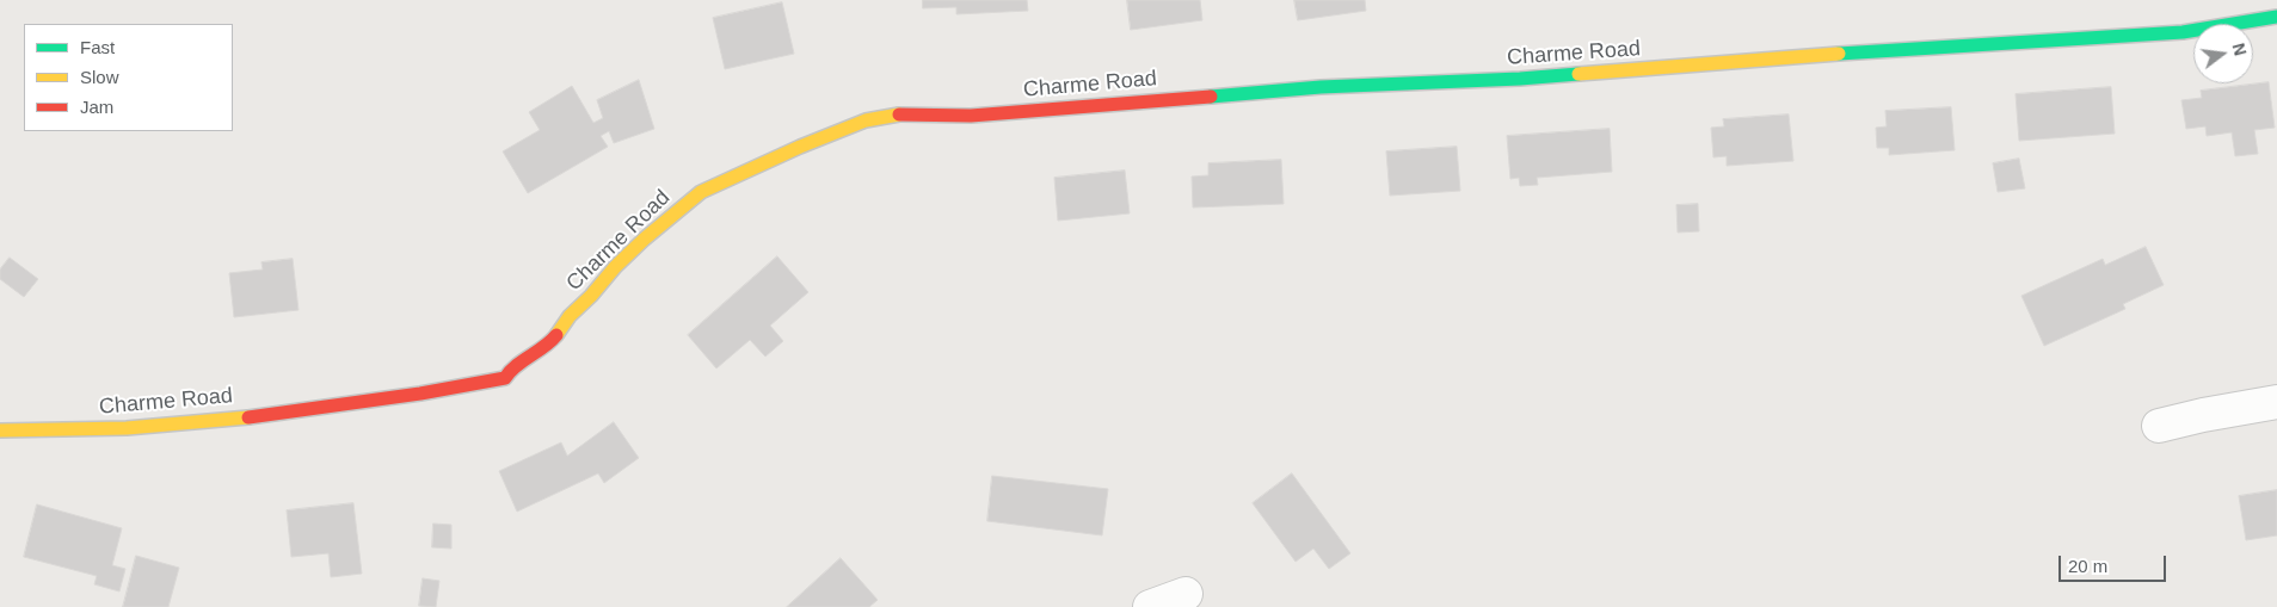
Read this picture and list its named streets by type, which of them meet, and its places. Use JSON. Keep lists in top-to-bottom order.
{
  "streets": {
    "street": ["Charme Road"]
  },
  "legend": ["Fast", "Slow", "Jam"],
  "scale_bar": "20 m",
  "north": "right"
}
